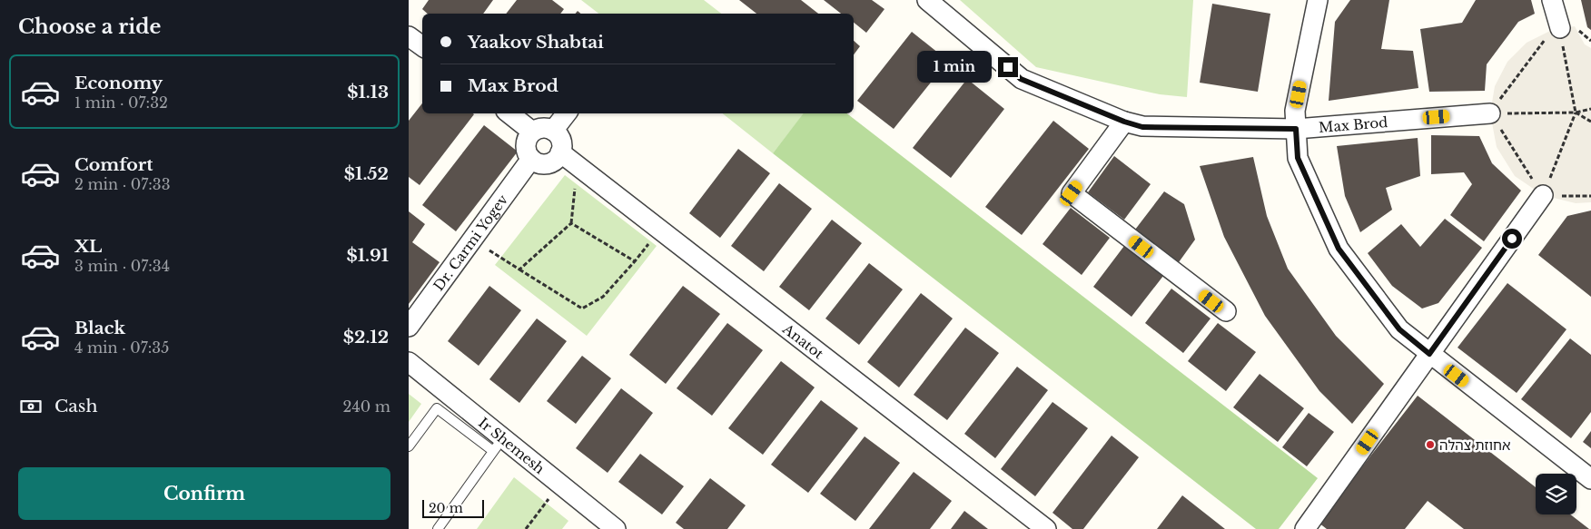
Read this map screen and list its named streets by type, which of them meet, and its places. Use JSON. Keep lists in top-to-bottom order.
{
  "streets": {
    "street": [
      "Max Brod",
      "Dr. Carmi Yogev",
      "Anatot",
      "Ir Shemesh"
    ]
  },
  "crossings": [
    ["Dr. Carmi Yogev", "Anatot"]
  ],
  "places": ["אחוזת צהלה"],
  "scale_bar": "20 m",
  "page": {
    "heading": "Choose a ride",
    "banner": ["Yaakov Shabtai", "Max Brod"],
    "bubble": "1 min",
    "list": [
      {
        "name": "Economy",
        "note": "1 min · 07:32",
        "value": "$1.13"
      },
      {
        "name": "Comfort",
        "note": "2 min · 07:33",
        "value": "$1.52"
      },
      {
        "name": "XL",
        "note": "3 min · 07:34",
        "value": "$1.91"
      },
      {
        "name": "Black",
        "note": "4 min · 07:35",
        "value": "$2.12"
      }
    ],
    "pay": ["Cash", "240 m"],
    "buttons": "Confirm",
    "scale": "20 m"
  }
}
